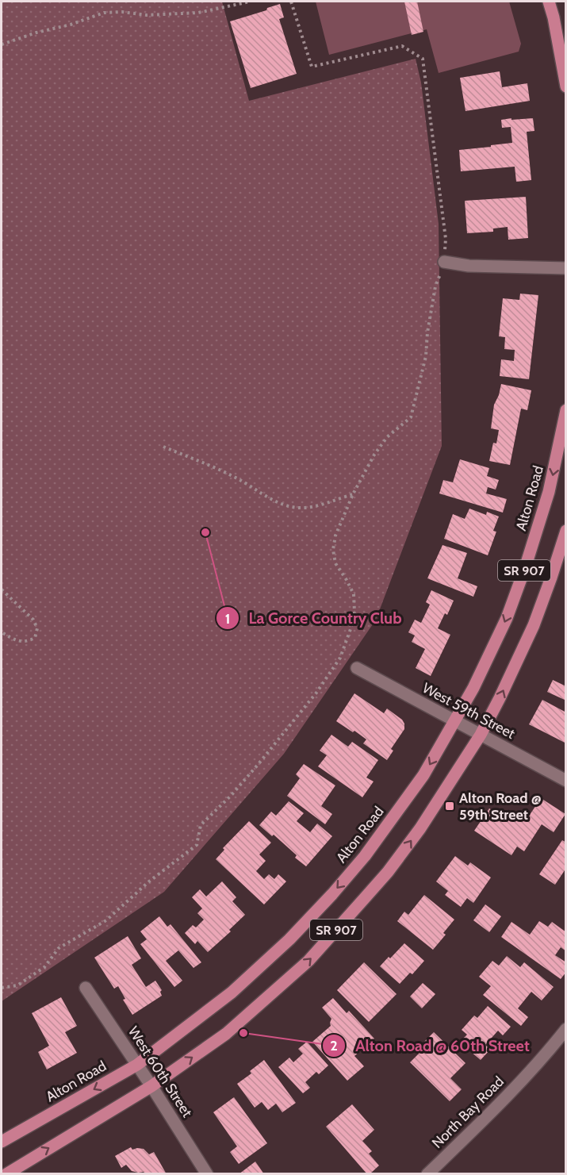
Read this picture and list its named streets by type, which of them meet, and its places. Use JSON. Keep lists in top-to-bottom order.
{
  "streets": {
    "main road": ["Alton Road", "SR 907"],
    "street": ["West 59th Street", "West 60th Street", "North Bay Road"]
  },
  "crossings": [
    ["Alton Road", "West 59th Street"],
    ["Alton Road", "West 60th Street"],
    ["SR 907", "West 59th Street"],
    ["SR 907", "West 60th Street"]
  ],
  "places": {
    "other": ["La Gorce Country Club", "Alton Road @ 60th Street"],
    "transit": ["Alton Road @ 59th Street"]
  }
}
